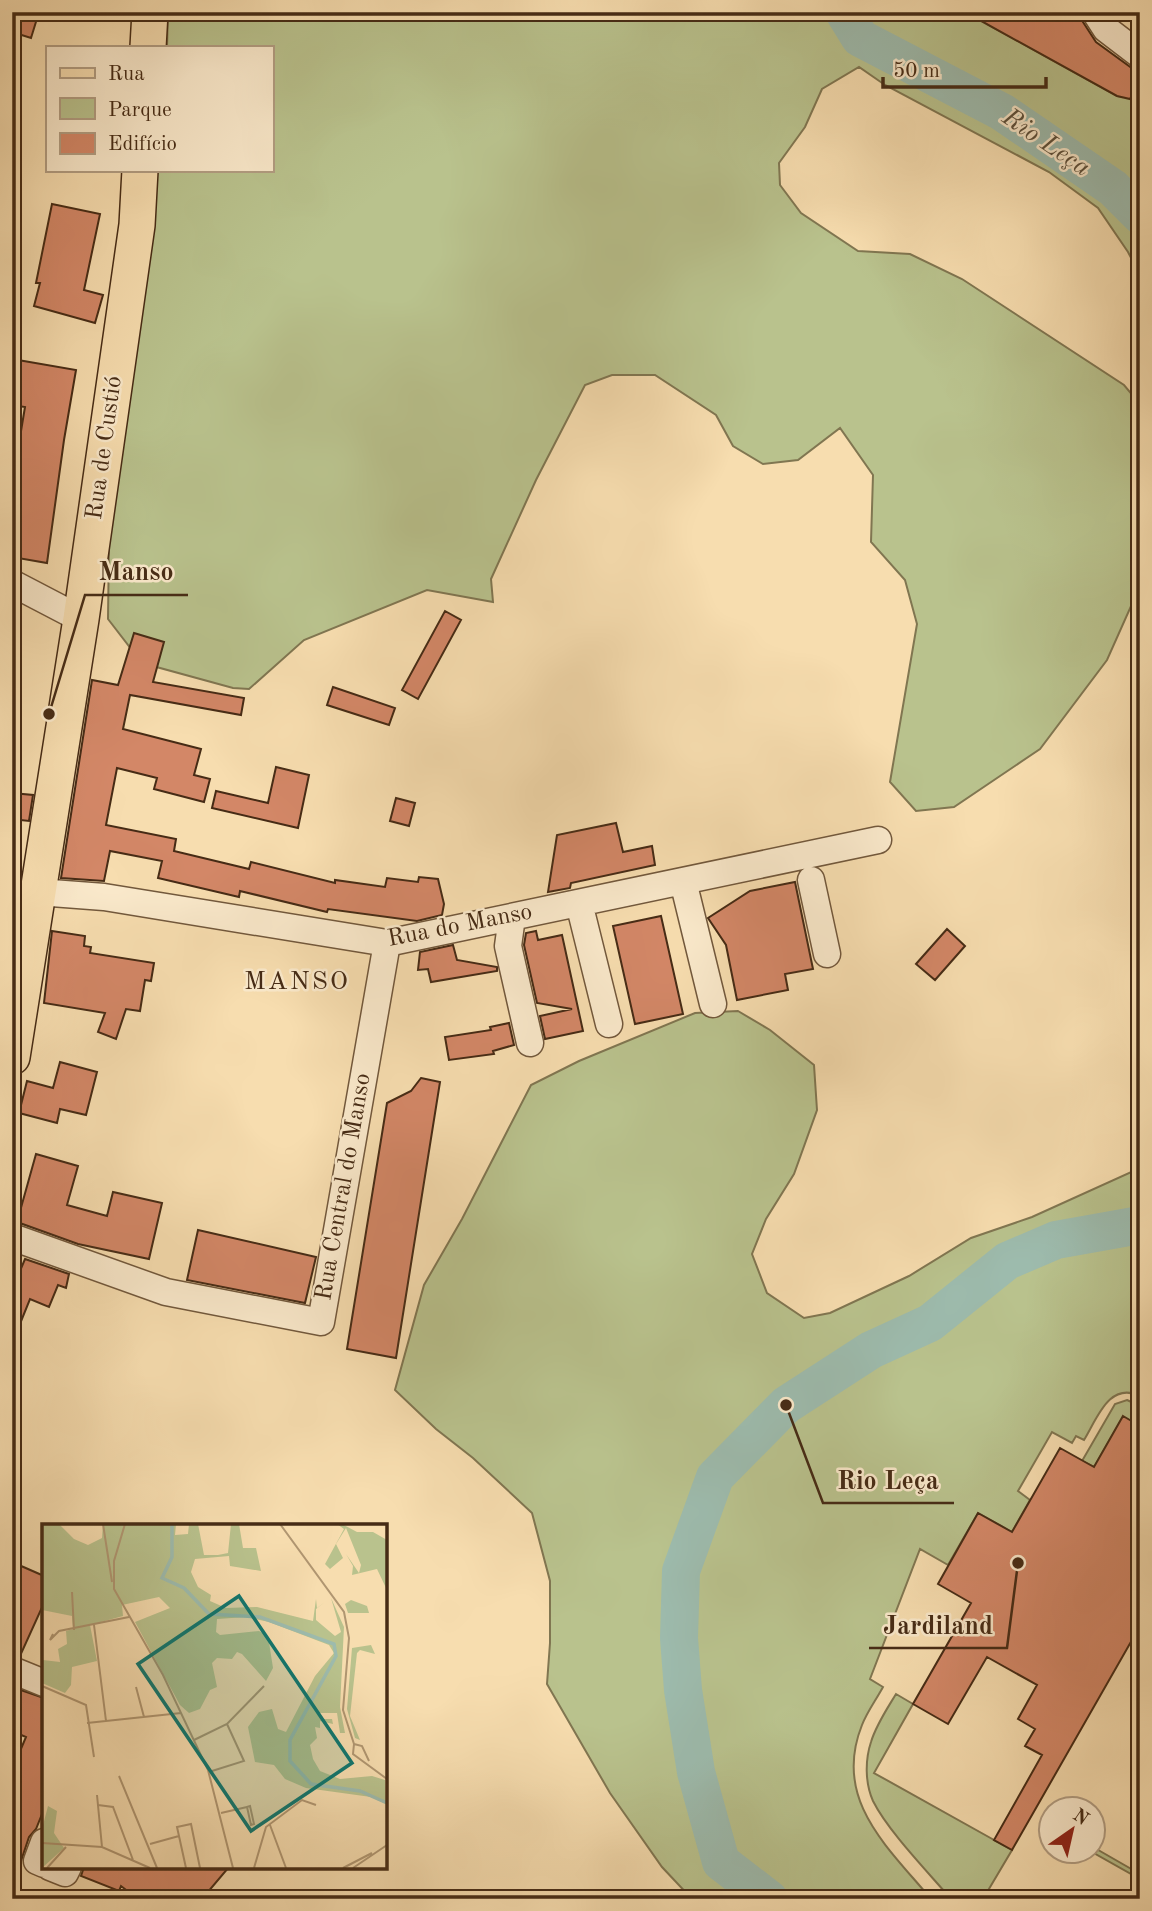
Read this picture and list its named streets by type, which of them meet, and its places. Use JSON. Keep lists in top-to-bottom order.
{
  "streets": {
    "main road": ["Rua de Custió"],
    "street": ["Rua do Manso", "Rua Central do Manso"]
  },
  "crossings": [
    ["Rua de Custió", "Rua do Manso"],
    ["Rua do Manso", "Rua Central do Manso"]
  ],
  "districts": ["MANSO"],
  "water": ["Rio Leça"],
  "places": ["Manso", "Rio Leça", "Jardiland"],
  "legend": ["Rua", "Parque", "Edifício"],
  "scale_bar": "50 m",
  "north": "top right"
}
